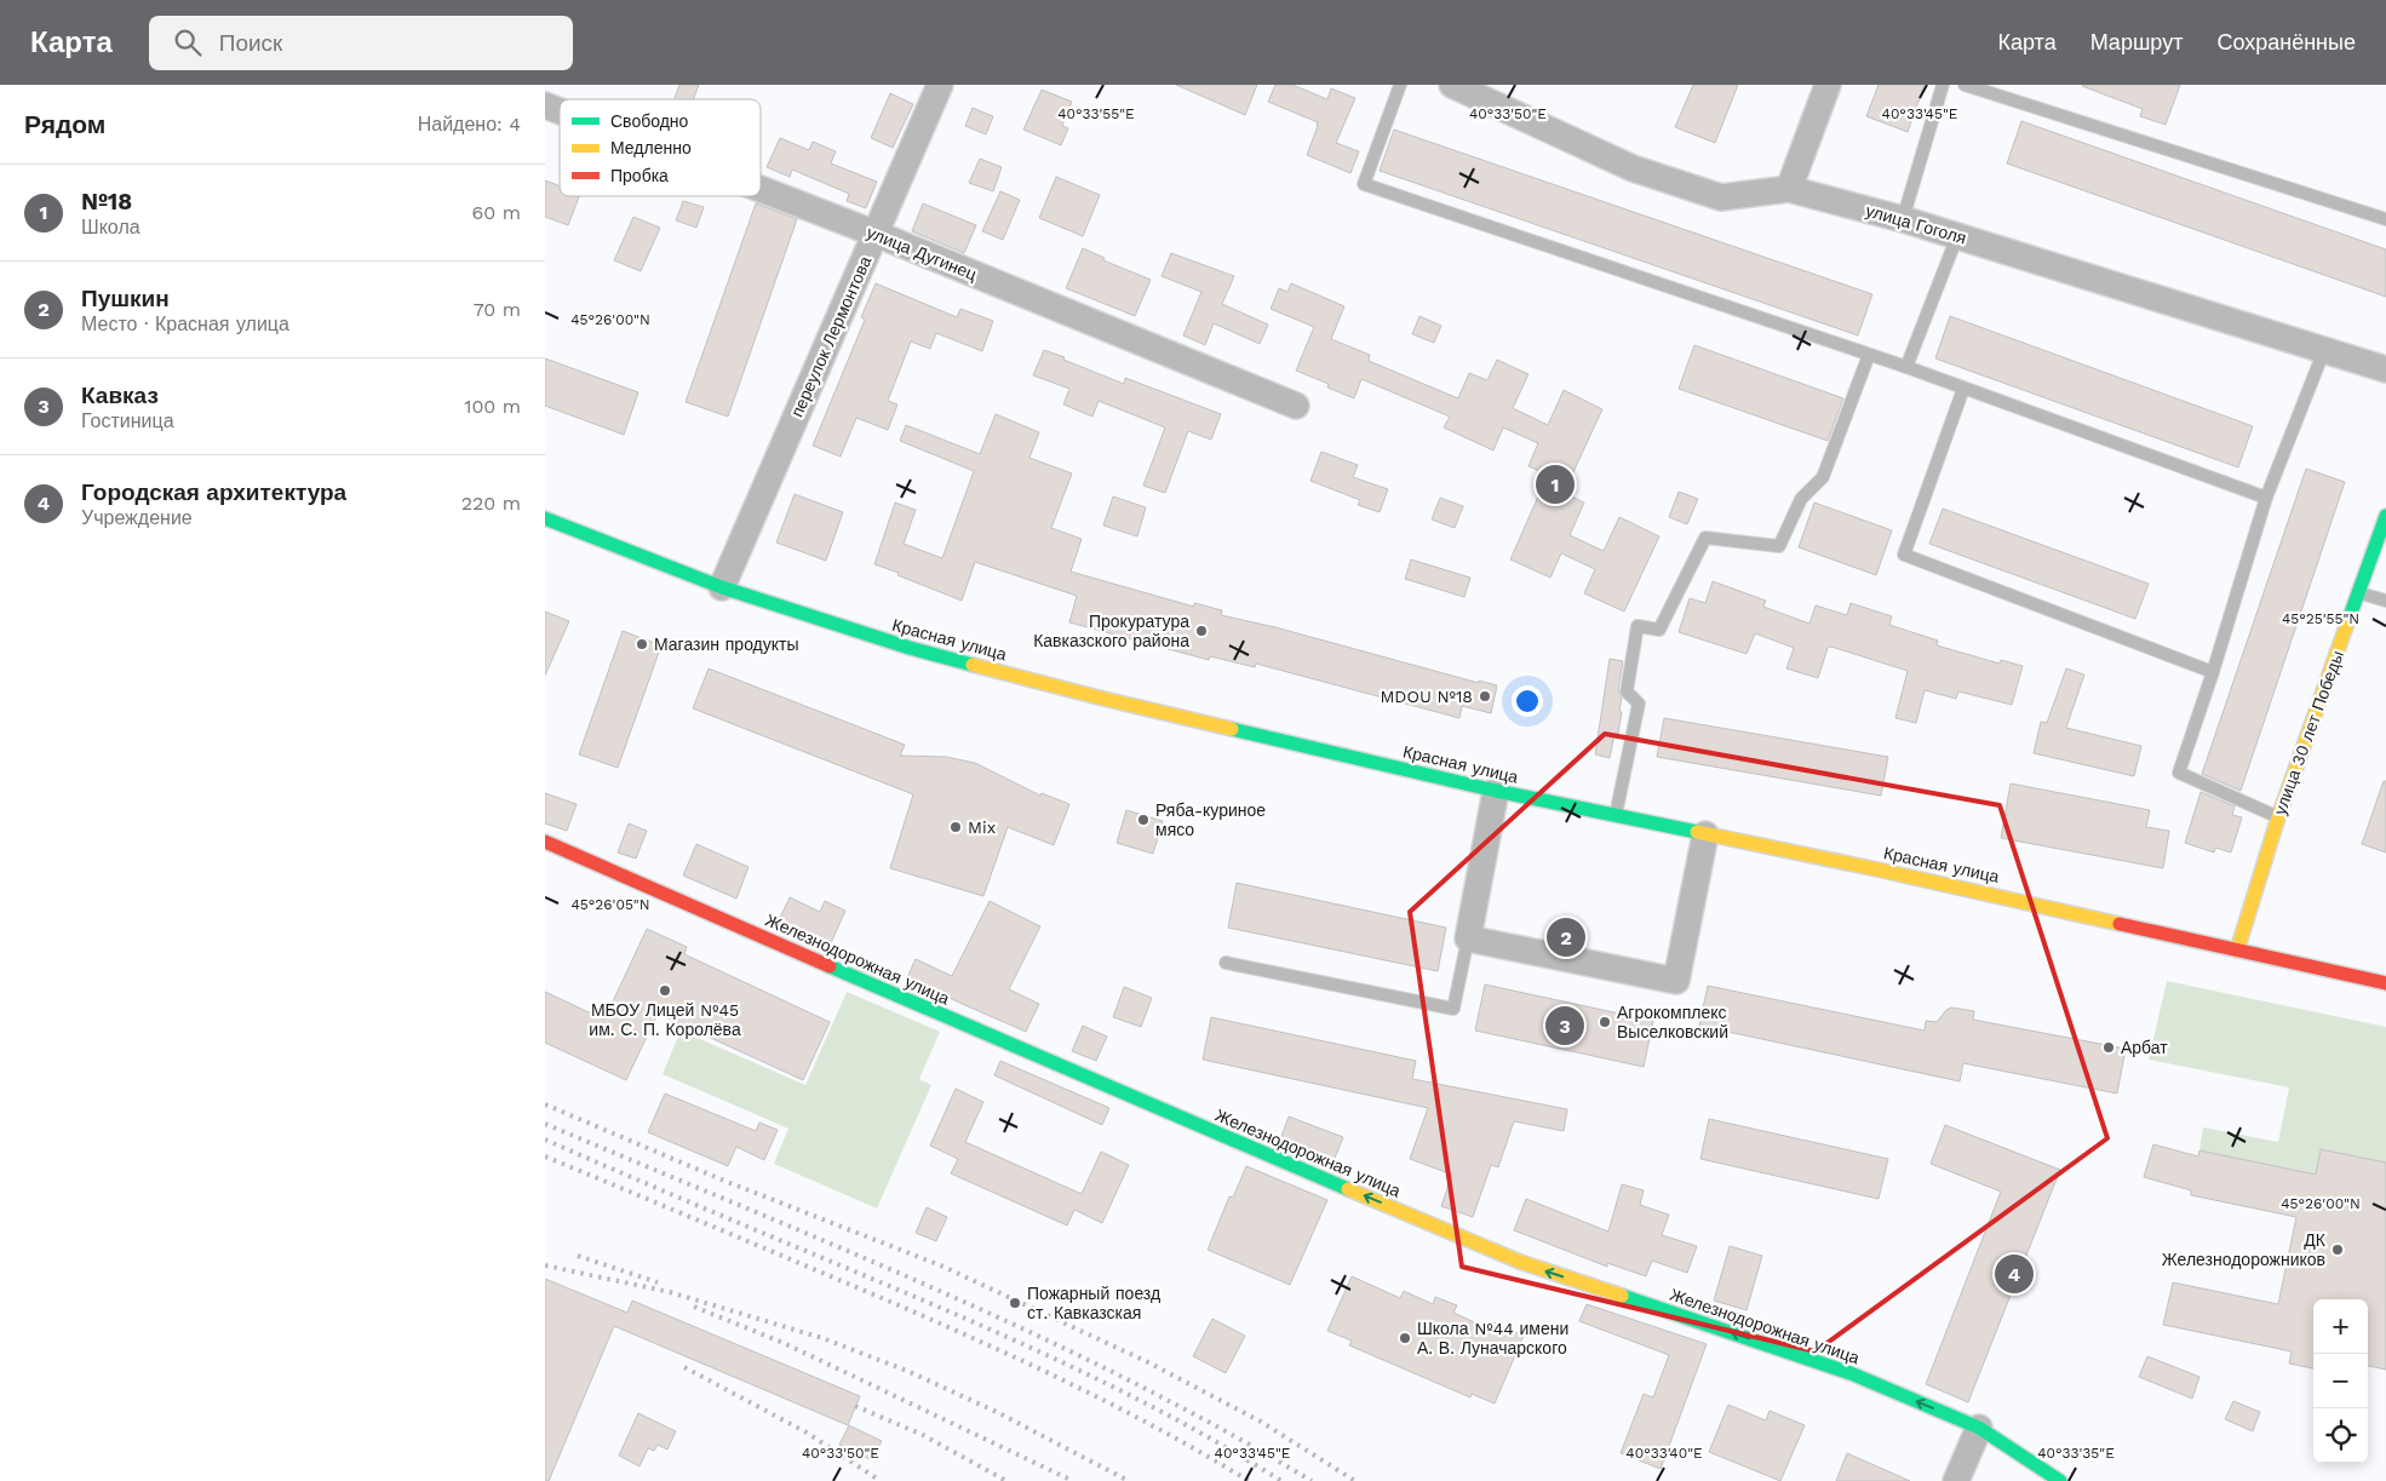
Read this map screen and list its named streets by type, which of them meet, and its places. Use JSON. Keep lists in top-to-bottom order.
{
  "streets": {
    "street": [
      "улица Гоголя",
      "улица Дугинец",
      "переулок Лермонтова",
      "Красная улица",
      "улица 30 лет Победы",
      "Железнодорожная улица"
    ]
  },
  "crossings": [
    ["улица Дугинец", "переулок Лермонтова"],
    ["переулок Лермонтова", "Красная улица"],
    ["Красная улица", "улица 30 лет Победы"]
  ],
  "one_way": ["Железнодорожная улица"],
  "places": [
    "Прокуратура Кавказского района",
    "Магазин продукты",
    "MDOU №18",
    "Ряба-куриное мясо",
    "Mix",
    "МБОУ Лицей №45 им. С. П. Королёва",
    "Агрокомплекс Выселковский",
    "Арбат",
    "ДК Железнодорожников",
    "Пожарный поезд ст. Кавказская",
    "Школа №44 имени А. В. Луначарского"
  ],
  "legend": ["Свободно", "Медленно", "Пробка"],
  "page": {
    "header": "Карта",
    "search": "Поиск",
    "nav": ["Карта", "Маршрут", "Сохранённые"],
    "heading": ["Рядом", "Найдено: 4"],
    "list": [
      {
        "mark": "1",
        "name": "№18",
        "note": "Школа",
        "value": "60 m"
      },
      {
        "mark": "2",
        "name": "Пушкин",
        "note": "Место · Красная улица",
        "value": "70 m"
      },
      {
        "mark": "3",
        "name": "Кавказ",
        "note": "Гостиница",
        "value": "100 m"
      },
      {
        "mark": "4",
        "name": "Городская архитектура",
        "note": "Учреждение",
        "value": "220 m"
      }
    ],
    "pins": [
      "1",
      "2",
      "3",
      "4"
    ],
    "map_buttons": ["+", "−"]
  },
  "coordinates": [
    "40°33'55\"E",
    "40°33'50\"E",
    "40°33'45\"E",
    "45°26'00\"N",
    "45°25'55\"N",
    "45°26'05\"N",
    "40°33'40\"E",
    "40°33'35\"E"
  ]
}
